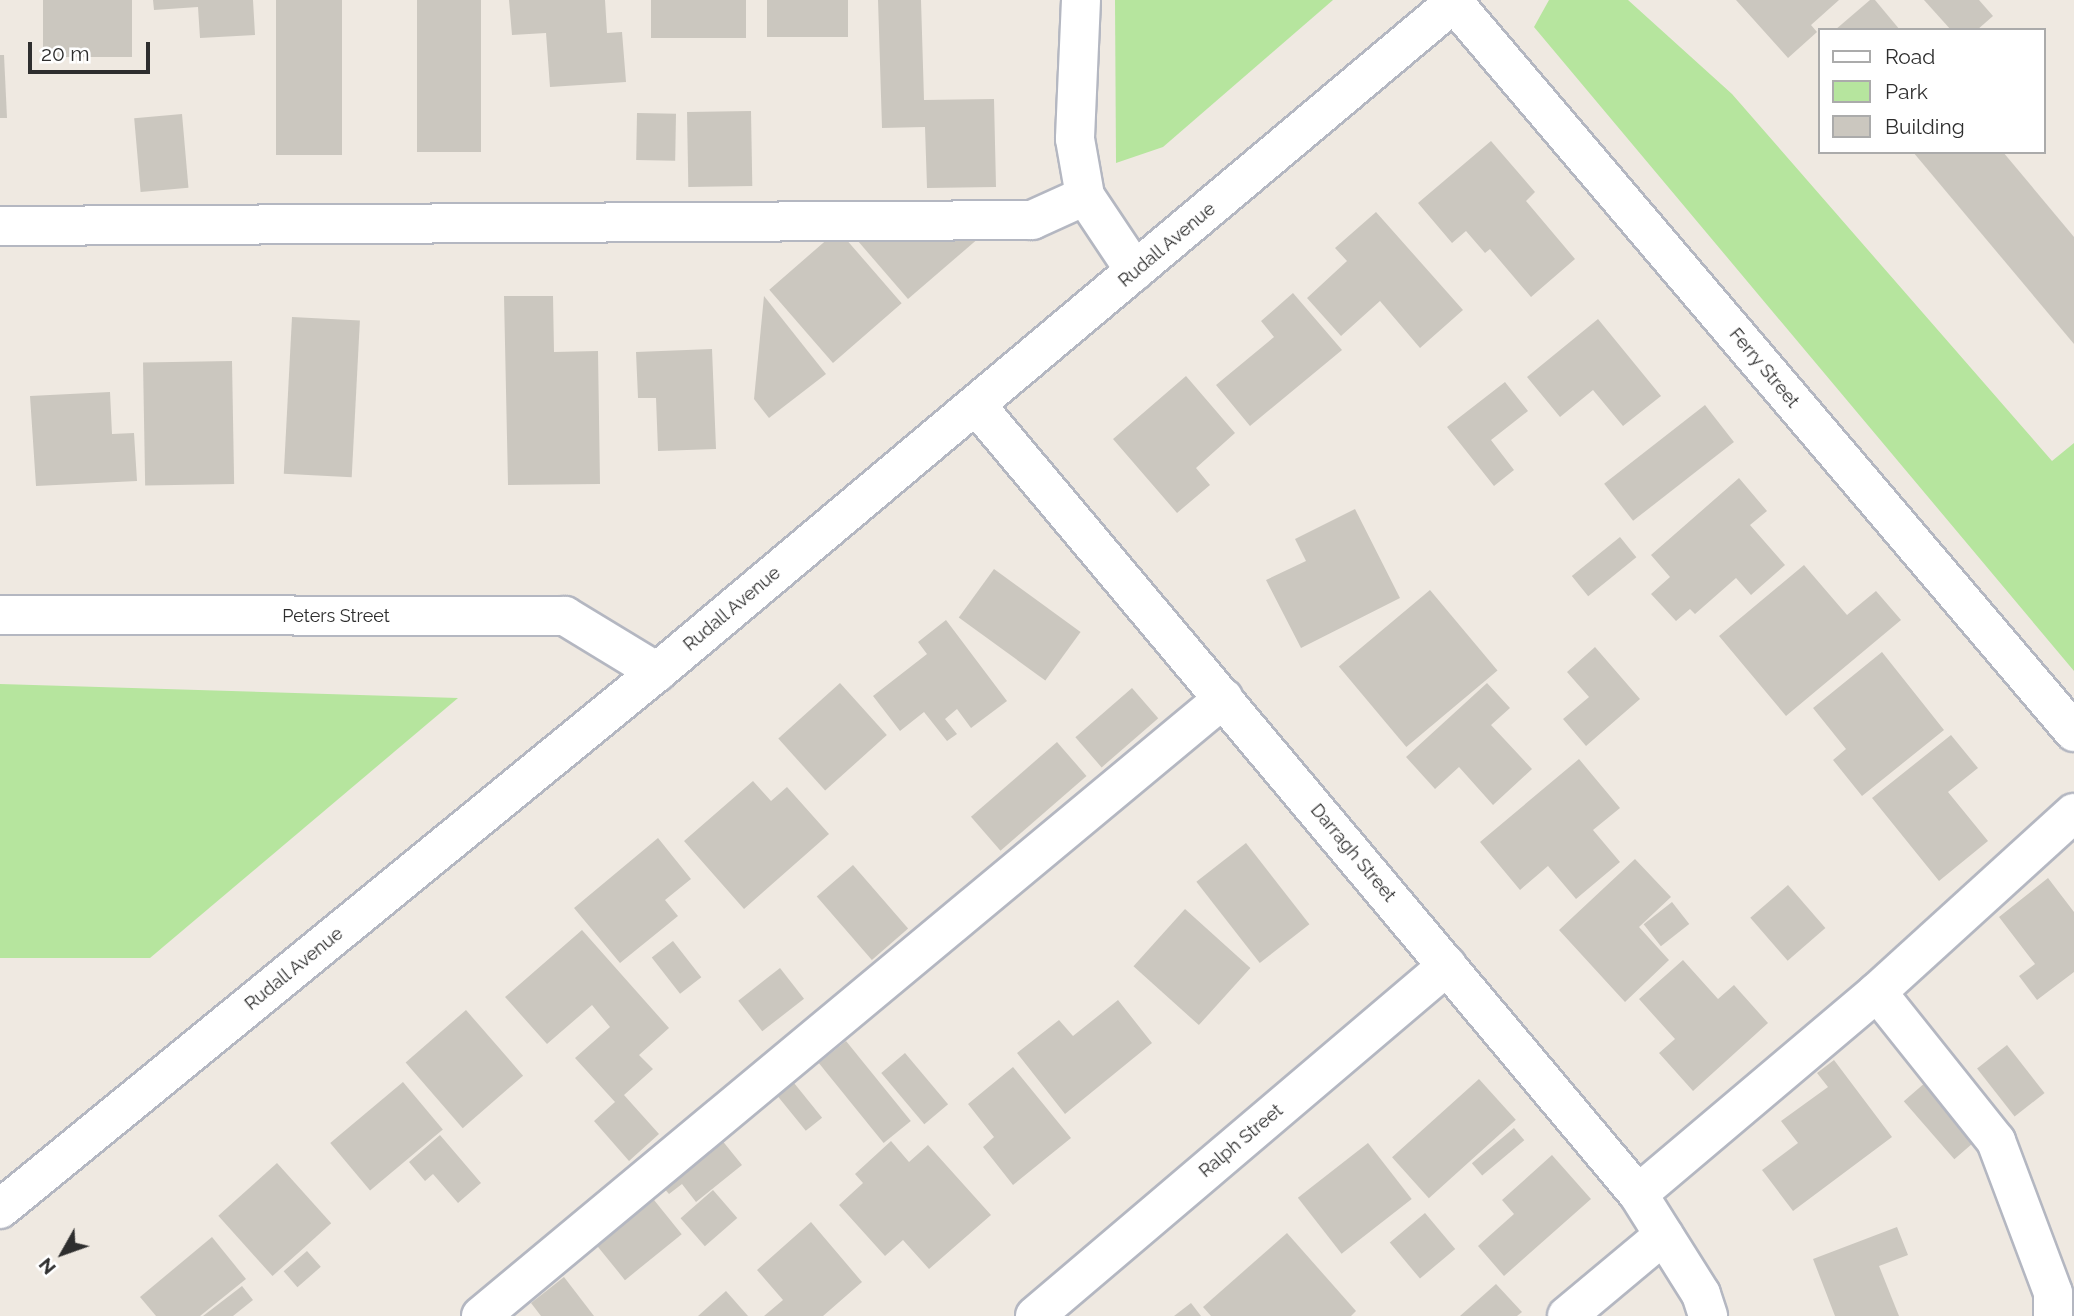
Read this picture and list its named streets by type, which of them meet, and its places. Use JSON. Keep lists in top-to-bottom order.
{
  "streets": {
    "street": [
      "Rudall Avenue",
      "Ferry Street",
      "Peters Street",
      "Darragh Street",
      "Ralph Street"
    ]
  },
  "crossings": [
    ["Rudall Avenue", "Ferry Street"],
    ["Rudall Avenue", "Peters Street"],
    ["Rudall Avenue", "Darragh Street"],
    ["Darragh Street", "Ralph Street"]
  ],
  "legend": ["Road", "Park", "Building"],
  "scale_bar": "20 m",
  "north": "bottom left"
}
